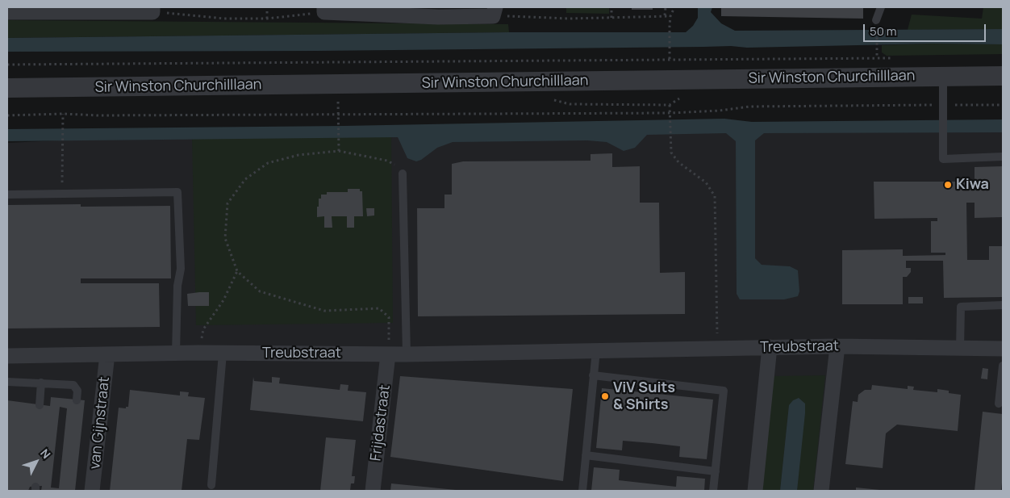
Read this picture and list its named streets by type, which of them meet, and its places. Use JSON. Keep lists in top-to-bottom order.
{
  "streets": {
    "street": [
      "Sir Winston Churchilllaan",
      "Treubstraat",
      "van Gijnstraat",
      "Frijdastraat"
    ]
  },
  "crossings": [
    ["Treubstraat", "van Gijnstraat"],
    ["Treubstraat", "Frijdastraat"]
  ],
  "places": ["Kiwa", "ViV Suits & Shirts"],
  "scale_bar": "50 m",
  "north": "top right"
}
